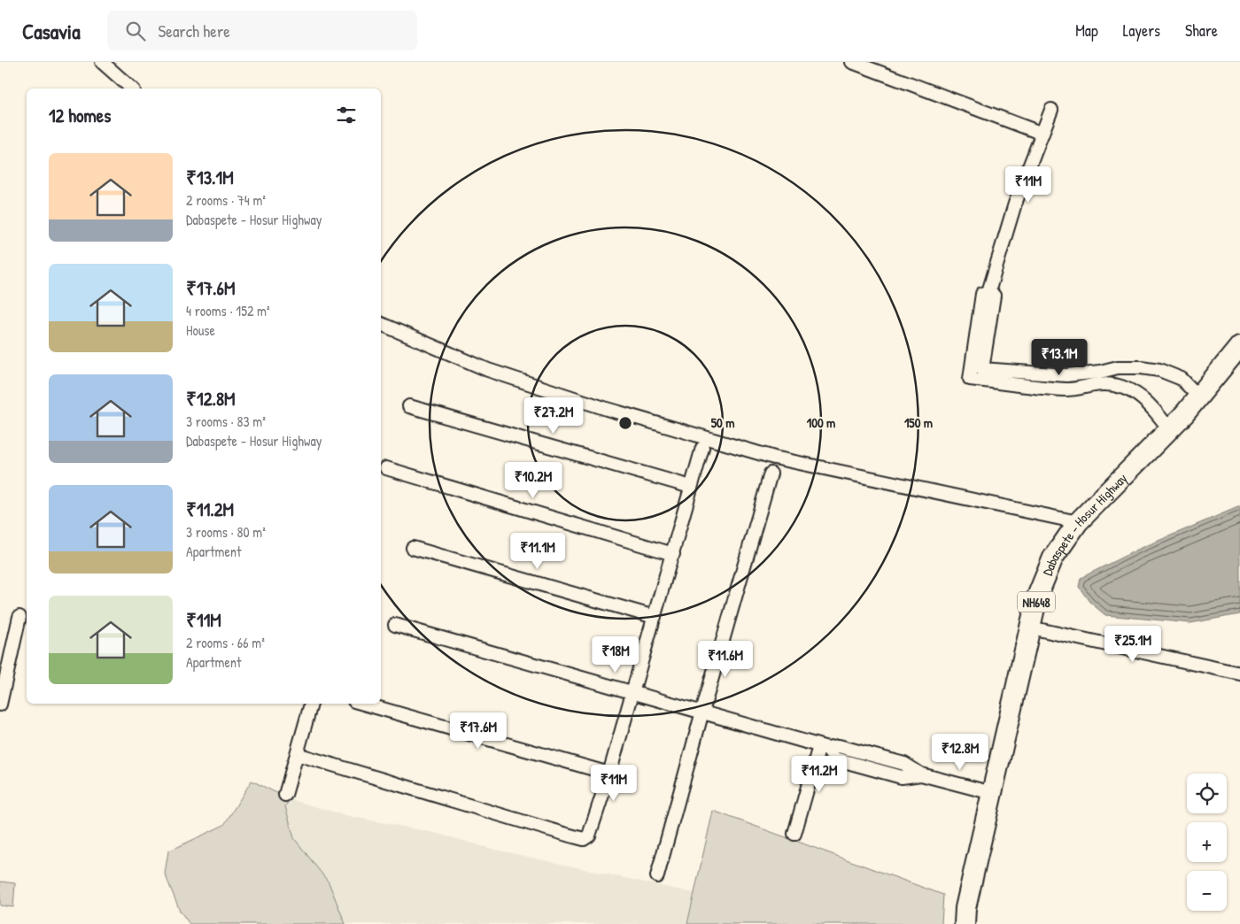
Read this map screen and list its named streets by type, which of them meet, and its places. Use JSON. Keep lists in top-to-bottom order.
{
  "streets": {
    "highway": ["Dabaspete - Hosur Highway", "NH648"]
  },
  "page": {
    "header": "Casavia",
    "search": "Search here",
    "nav": ["Map", "Layers", "Share"],
    "heading": "12 homes",
    "list": [
      {
        "name": "₹13.1M",
        "note": "2 rooms · 74 m² · Dabaspete - Hosur Highway"
      },
      {
        "name": "₹17.6M",
        "note": "4 rooms · 152 m² · House"
      },
      {
        "name": "₹12.8M",
        "note": "3 rooms · 83 m² · Dabaspete - Hosur Highway"
      },
      {
        "name": "₹11.2M",
        "note": "3 rooms · 80 m² · Apartment"
      },
      {
        "name": "₹11M",
        "note": "2 rooms · 66 m² · Apartment"
      }
    ],
    "price": [
      "₹11M",
      "₹13.1M",
      "₹27.2M",
      "₹10.2M",
      "₹11.1M",
      "₹25.1M",
      "₹18M",
      "₹11.6M",
      "₹17.6M",
      "₹12.8M",
      "₹11.2M",
      "₹11M"
    ],
    "map_buttons": ["+", "−"]
  },
  "rings": ["50 m", "100 m", "150 m"]
}
